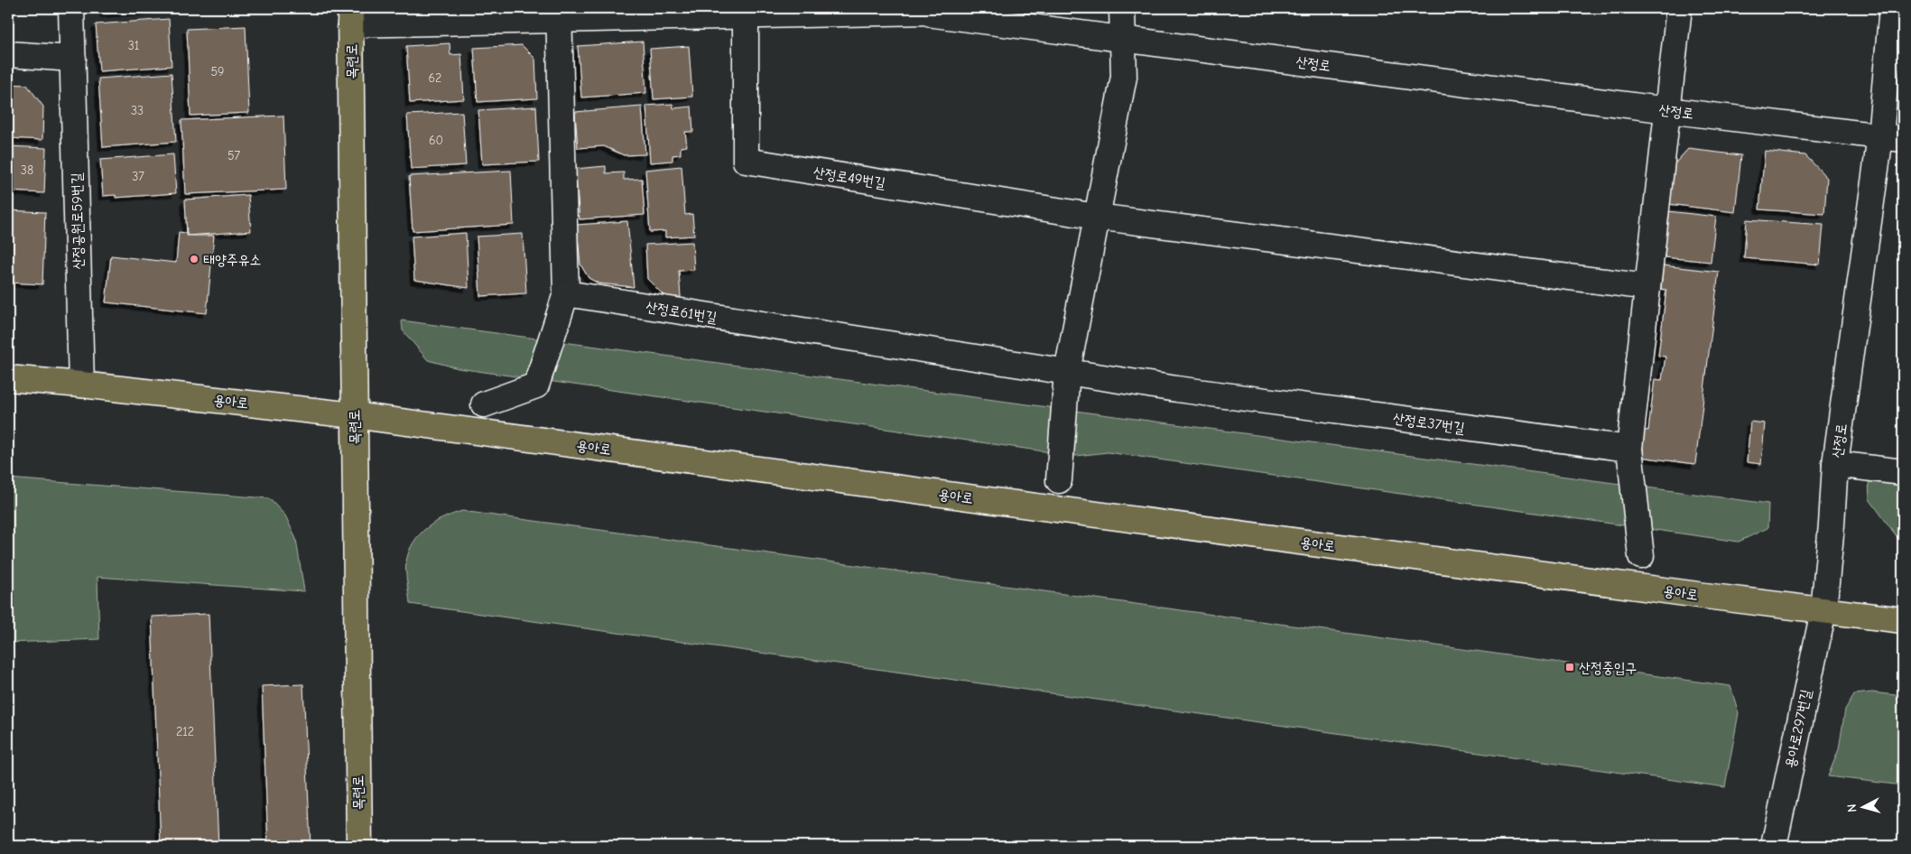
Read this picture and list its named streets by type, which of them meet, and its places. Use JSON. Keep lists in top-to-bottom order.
{
  "streets": {
    "main road": ["목련로", "용아로"],
    "street": [
      "산정로",
      "산정로49번길",
      "산정공원로59번길",
      "산정로61번길",
      "산정로37번길",
      "용아로297번길"
    ]
  },
  "crossings": [
    ["목련로", "산정로"],
    ["목련로", "용아로"],
    ["산정로", "산정로49번길"],
    ["산정로", "용아로"],
    ["산정로", "용아로297번길"],
    ["산정공원로59번길", "용아로"],
    ["산정로61번길", "산정로37번길"],
    ["용아로", "용아로297번길"]
  ],
  "places": {
    "other": ["태양주유소"],
    "transit": ["산정중입구"]
  },
  "house_numbers": [
    "31",
    "59",
    "62",
    "33",
    "60",
    "57",
    "38",
    "37",
    "212"
  ],
  "north": "left"
}
